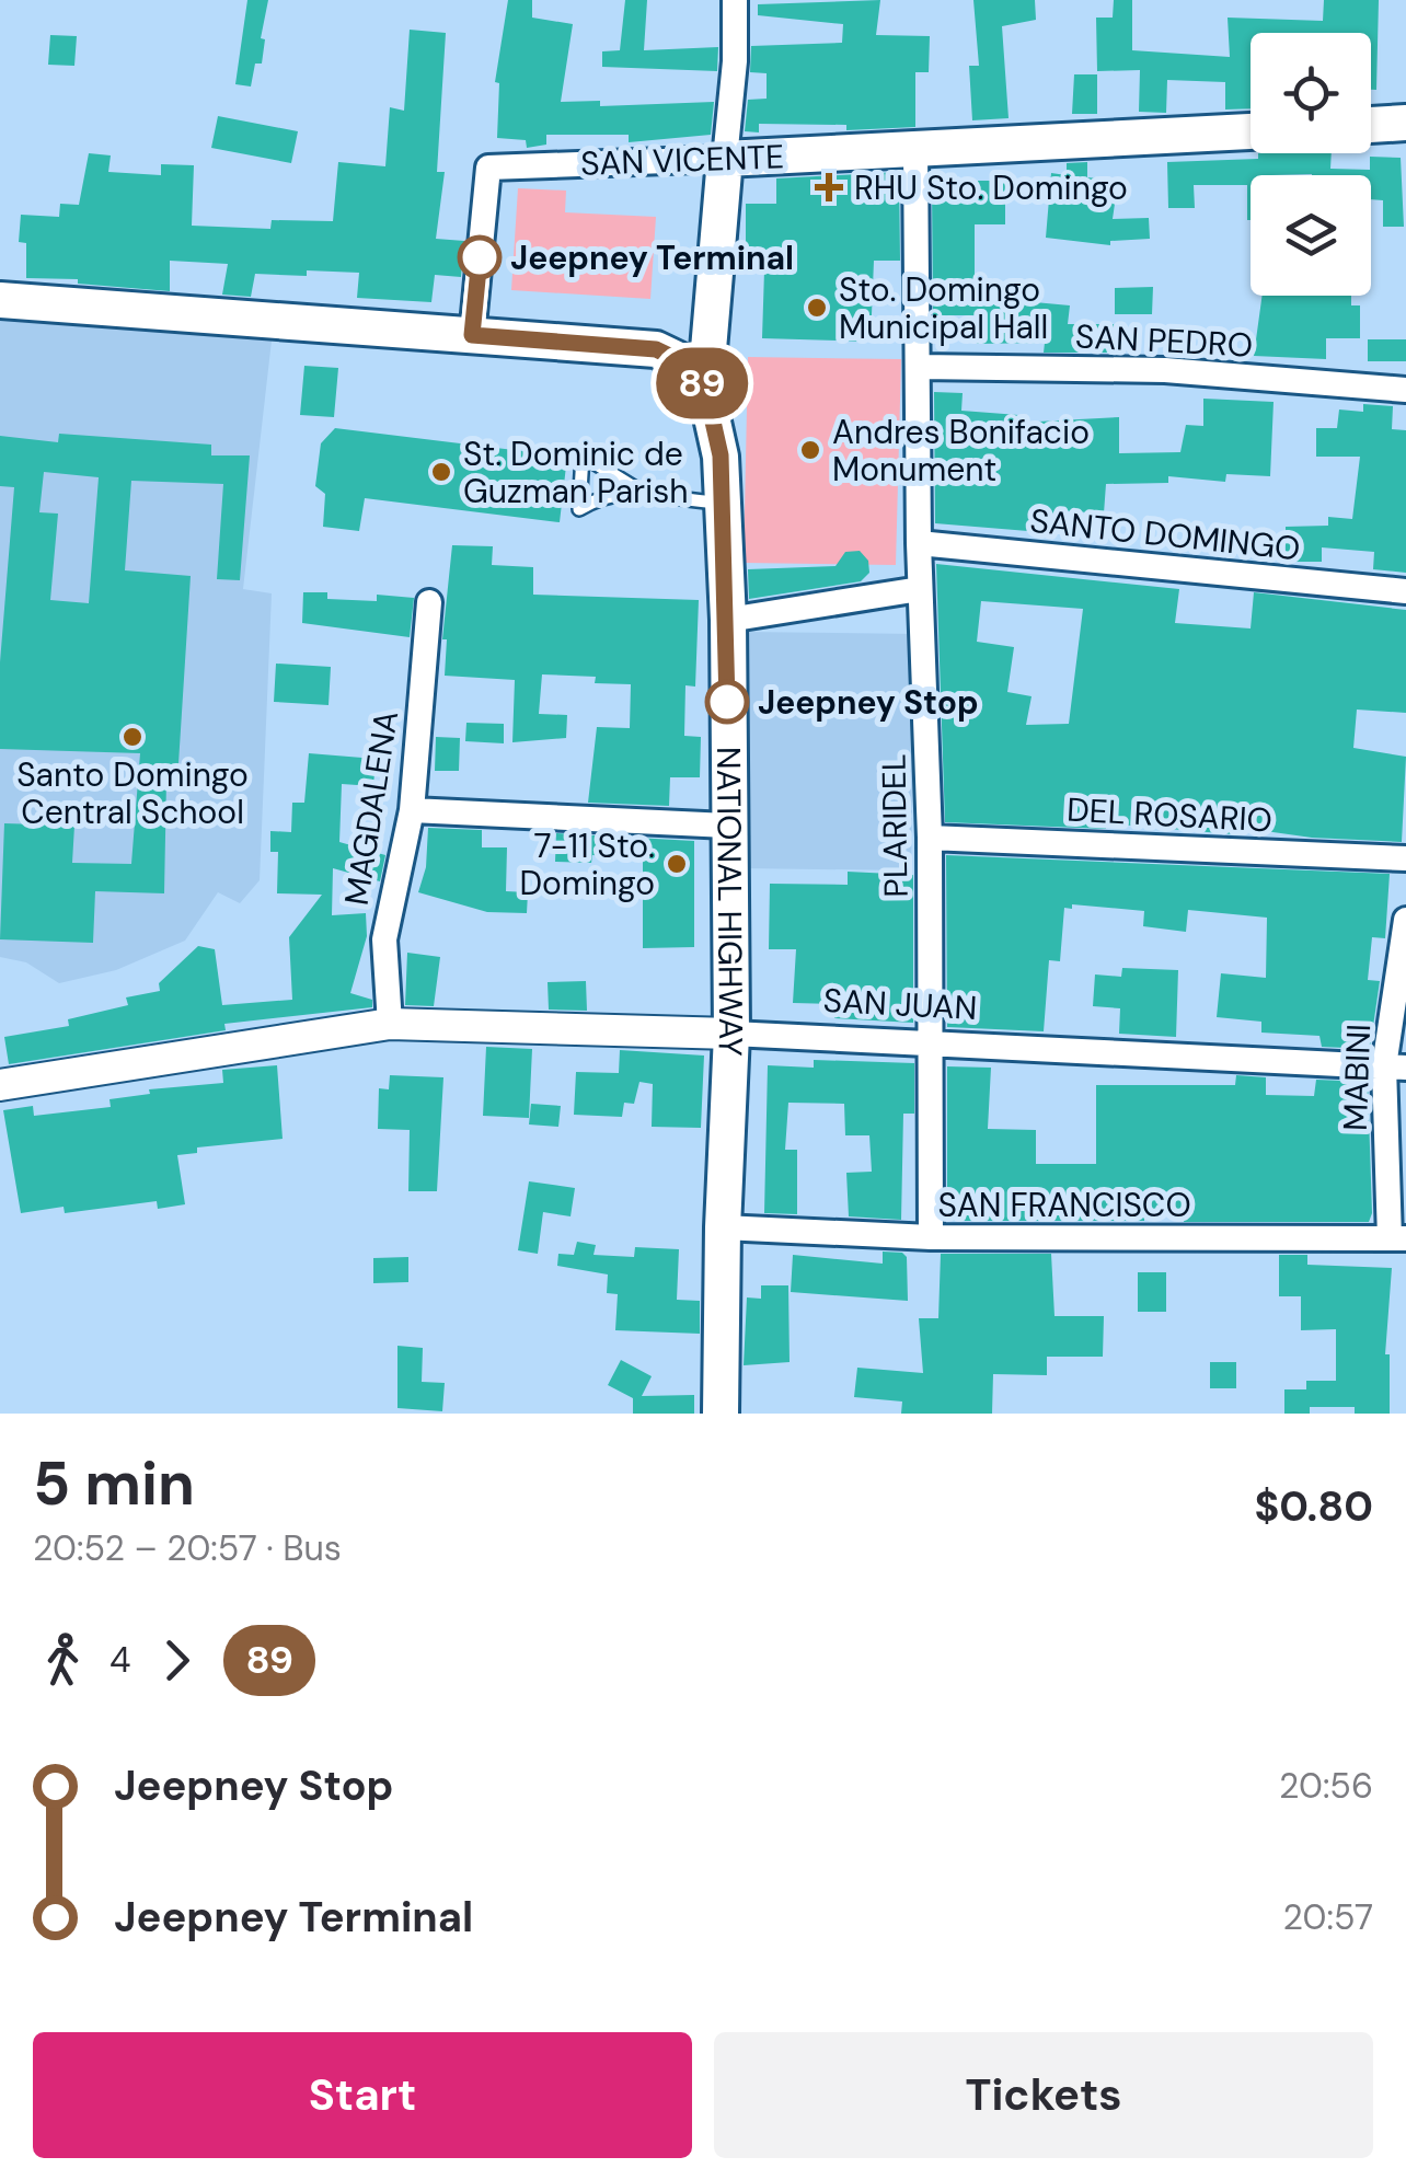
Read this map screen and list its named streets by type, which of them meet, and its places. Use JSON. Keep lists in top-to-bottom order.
{
  "streets": {
    "main road": ["SAN VICENTE", "NATIONAL HIGHWAY"],
    "street": [
      "SAN PEDRO",
      "SANTO DOMINGO",
      "MAGDALENA",
      "DEL ROSARIO",
      "PLARIDEL",
      "SAN JUAN",
      "MABINI",
      "SAN FRANCISCO"
    ]
  },
  "crossings": [
    ["SAN VICENTE", "PLARIDEL"],
    ["SAN VICENTE", "NATIONAL HIGHWAY"],
    ["SAN PEDRO", "PLARIDEL"],
    ["SANTO DOMINGO", "PLARIDEL"],
    ["MAGDALENA", "SAN JUAN"],
    ["DEL ROSARIO", "PLARIDEL"],
    ["PLARIDEL", "SAN JUAN"],
    ["PLARIDEL", "SAN FRANCISCO"],
    ["NATIONAL HIGHWAY", "SAN JUAN"],
    ["NATIONAL HIGHWAY", "SAN FRANCISCO"],
    ["SAN JUAN", "MABINI"],
    ["MABINI", "SAN FRANCISCO"]
  ],
  "places": {
    "health": ["RHU Sto. Domingo"],
    "other": [
      "Jeepney Terminal",
      "Sto. Domingo Municipal Hall",
      "Andres Bonifacio Monument",
      "St. Dominic de Guzman Parish",
      "Jeepney Stop",
      "Santo Domingo Central School",
      "7-11 Sto. Domingo"
    ]
  },
  "lines": ["bus line 89"],
  "page": {
    "on_map": "89",
    "heading": ["5 min", "20:52 – 20:57 · Bus", "$0.80"],
    "legs": ["4", "89"],
    "list": [
      {
        "name": "Jeepney Stop",
        "value": "20:56"
      },
      {
        "name": "Jeepney Terminal",
        "value": "20:57"
      }
    ],
    "buttons": ["Start", "Tickets"]
  }
}
